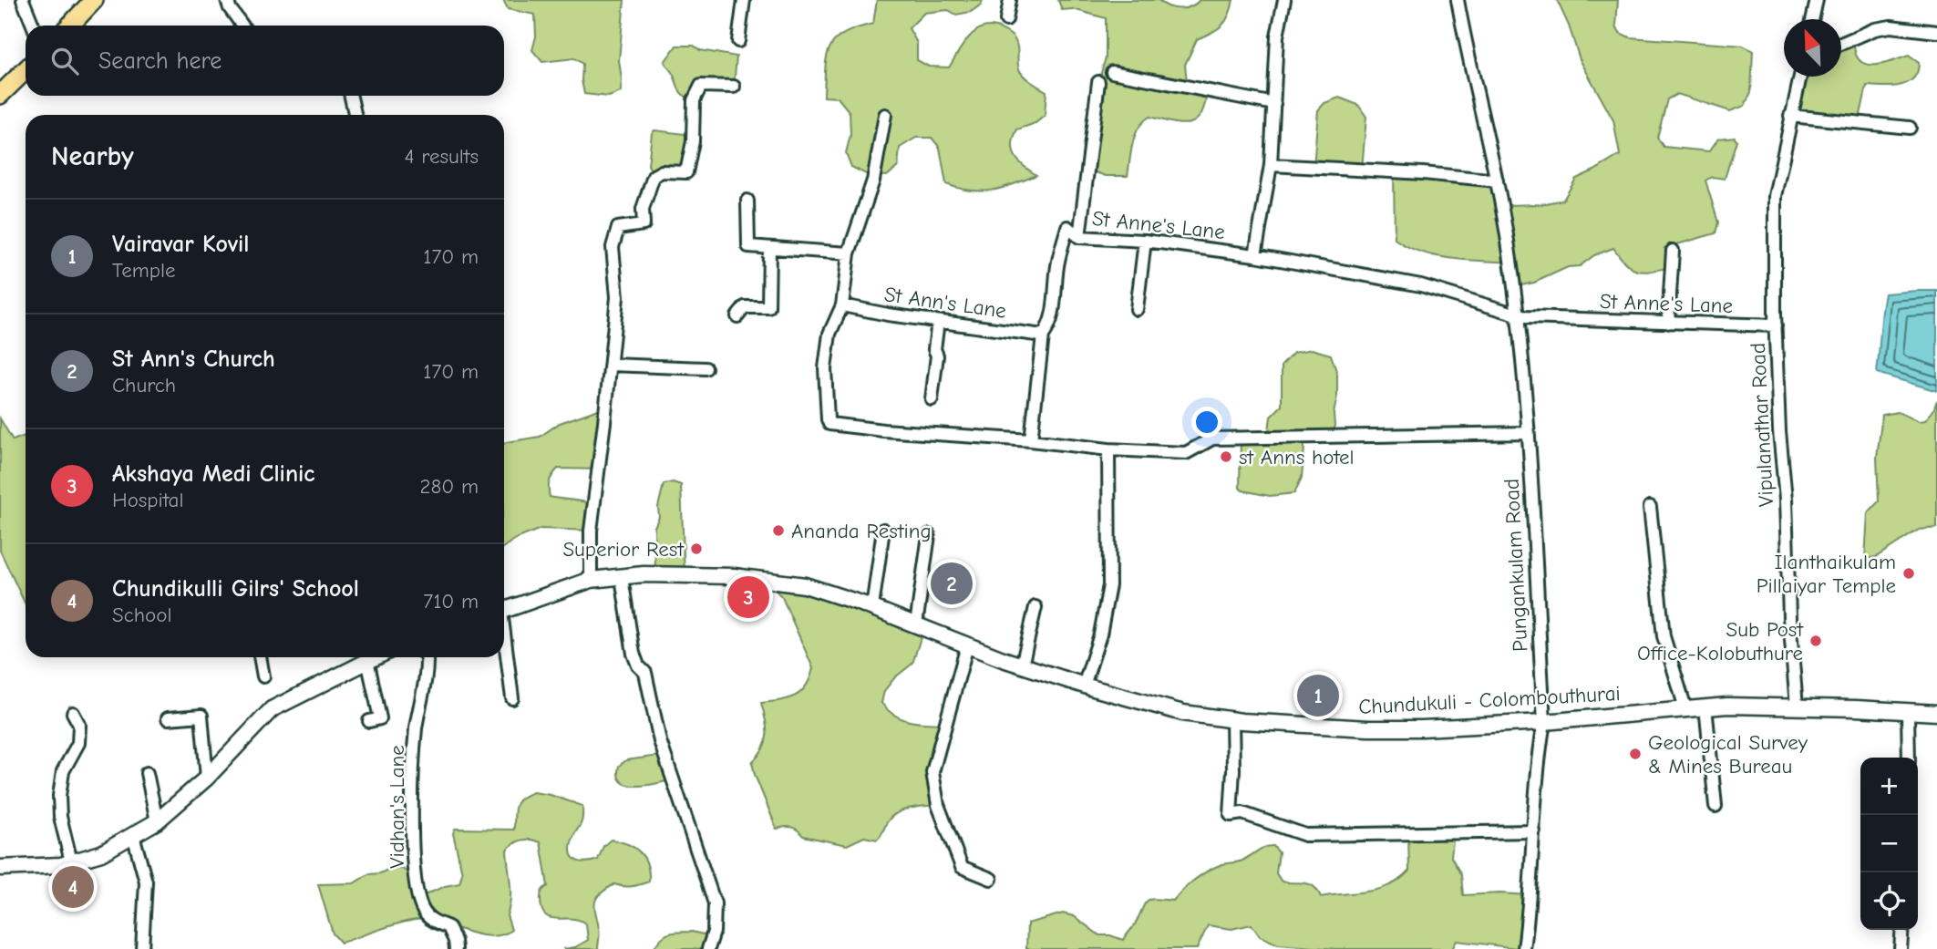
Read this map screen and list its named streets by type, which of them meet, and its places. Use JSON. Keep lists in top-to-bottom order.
{
  "streets": {
    "main road": ["Chundukuli - Colombouthurai"],
    "street": [
      "St Anne's Lane",
      "St Ann's Lane",
      "Vipulanathar Road",
      "Pungankulam Road",
      "Vidhan's Lane"
    ]
  },
  "crossings": [
    ["St Anne's Lane", "St Ann's Lane"],
    ["St Anne's Lane", "Vipulanathar Road"],
    ["St Anne's Lane", "Pungankulam Road"],
    ["Vipulanathar Road", "Chundukuli - Colombouthurai"],
    ["Pungankulam Road", "Chundukuli - Colombouthurai"]
  ],
  "places": [
    "st Anns hotel",
    "Ananda Resting",
    "Superior Rest",
    "Ilanthaikulam Pillaiyar Temple",
    "Sub Post Office-Kolobuthure",
    "Geological Survey & Mines Bureau"
  ],
  "north": "top left",
  "page": {
    "search": "Search here",
    "heading": ["Nearby", "4 results"],
    "list": [
      {
        "mark": "1",
        "name": "Vairavar Kovil",
        "note": "Temple",
        "value": "170 m"
      },
      {
        "mark": "2",
        "name": "St Ann's Church",
        "note": "Church",
        "value": "170 m"
      },
      {
        "mark": "3",
        "name": "Akshaya Medi Clinic",
        "note": "Hospital",
        "value": "280 m"
      },
      {
        "mark": "4",
        "name": "Chundikulli Gilrs' School",
        "note": "School",
        "value": "710 m"
      }
    ],
    "pins": [
      "2",
      "3",
      "1",
      "4"
    ],
    "map_buttons": ["+", "−"]
  }
}
